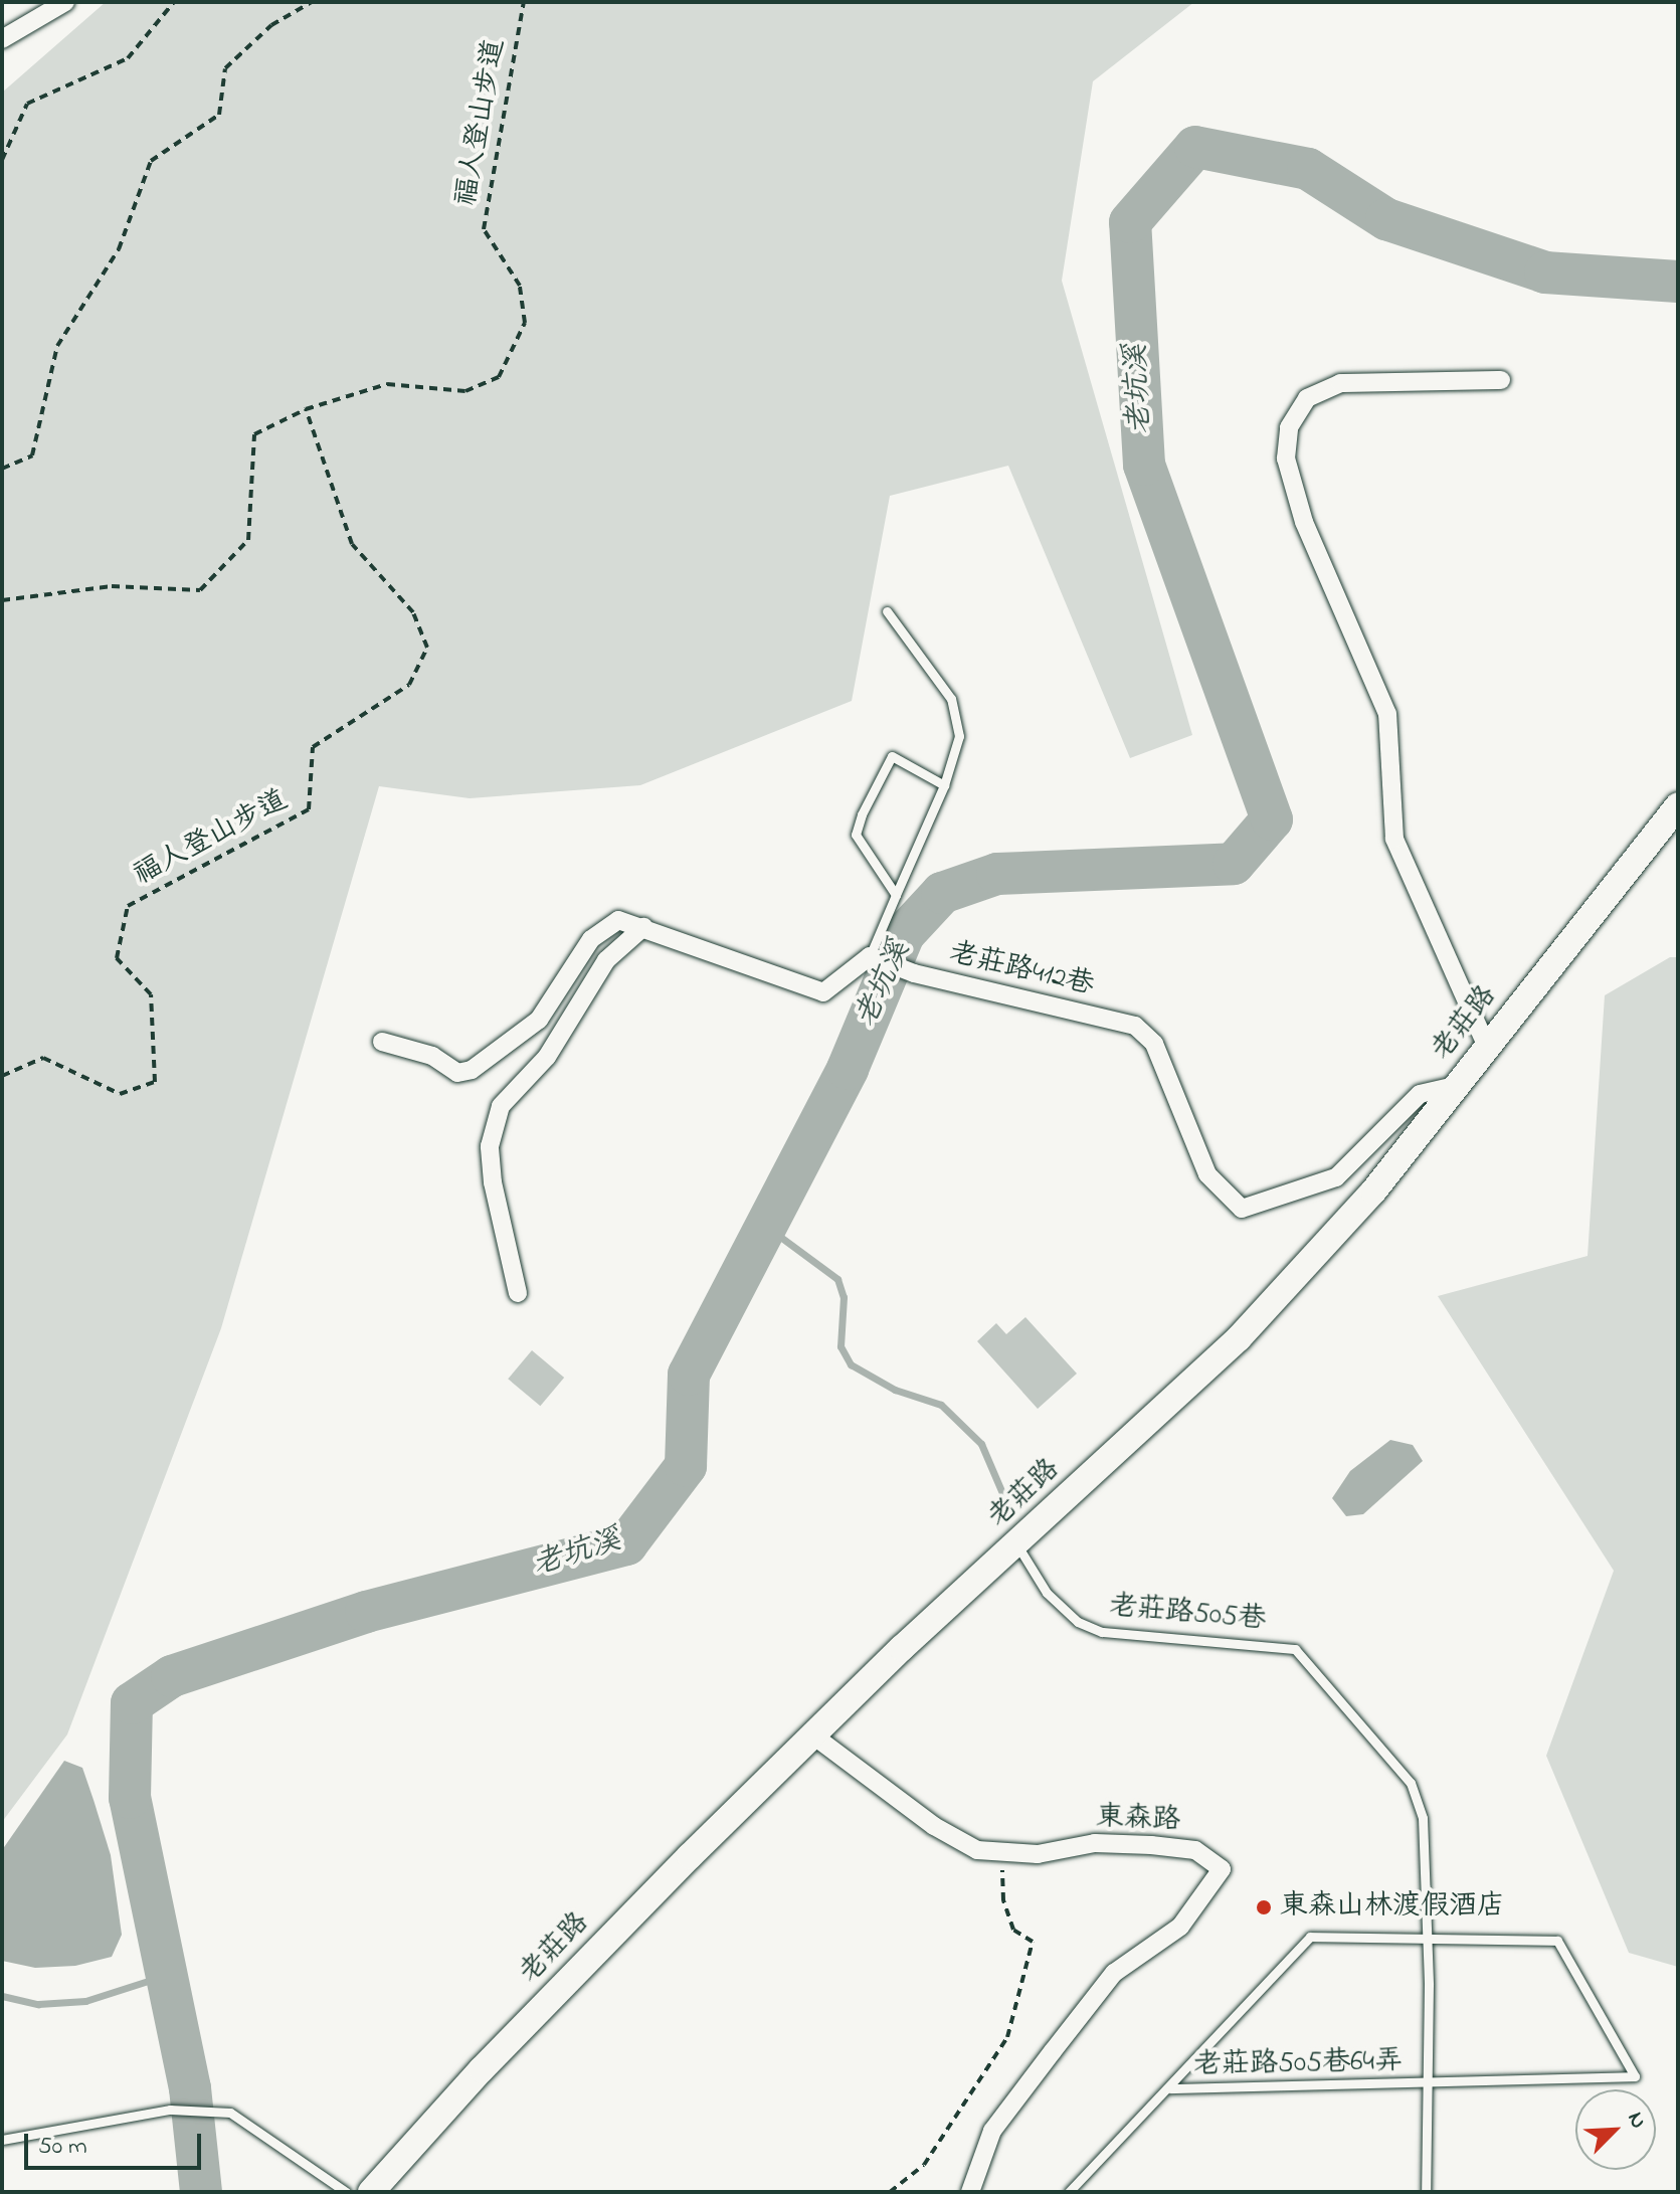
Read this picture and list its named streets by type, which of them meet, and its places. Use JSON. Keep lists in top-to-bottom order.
{
  "streets": {
    "street": ["老莊路412巷", "老莊路", "東森路"],
    "lane": ["老莊路505巷", "老莊路505巷64弄"],
    "path": ["福人登山步道"]
  },
  "crossings": [
    ["老莊路412巷", "老莊路"],
    ["老莊路", "老莊路505巷"],
    ["老莊路", "東森路"],
    ["老莊路505巷", "老莊路505巷64弄"]
  ],
  "water": ["老坑溪"],
  "places": ["東森山林渡假酒店"],
  "scale_bar": "50 m",
  "north": "top right"
}
